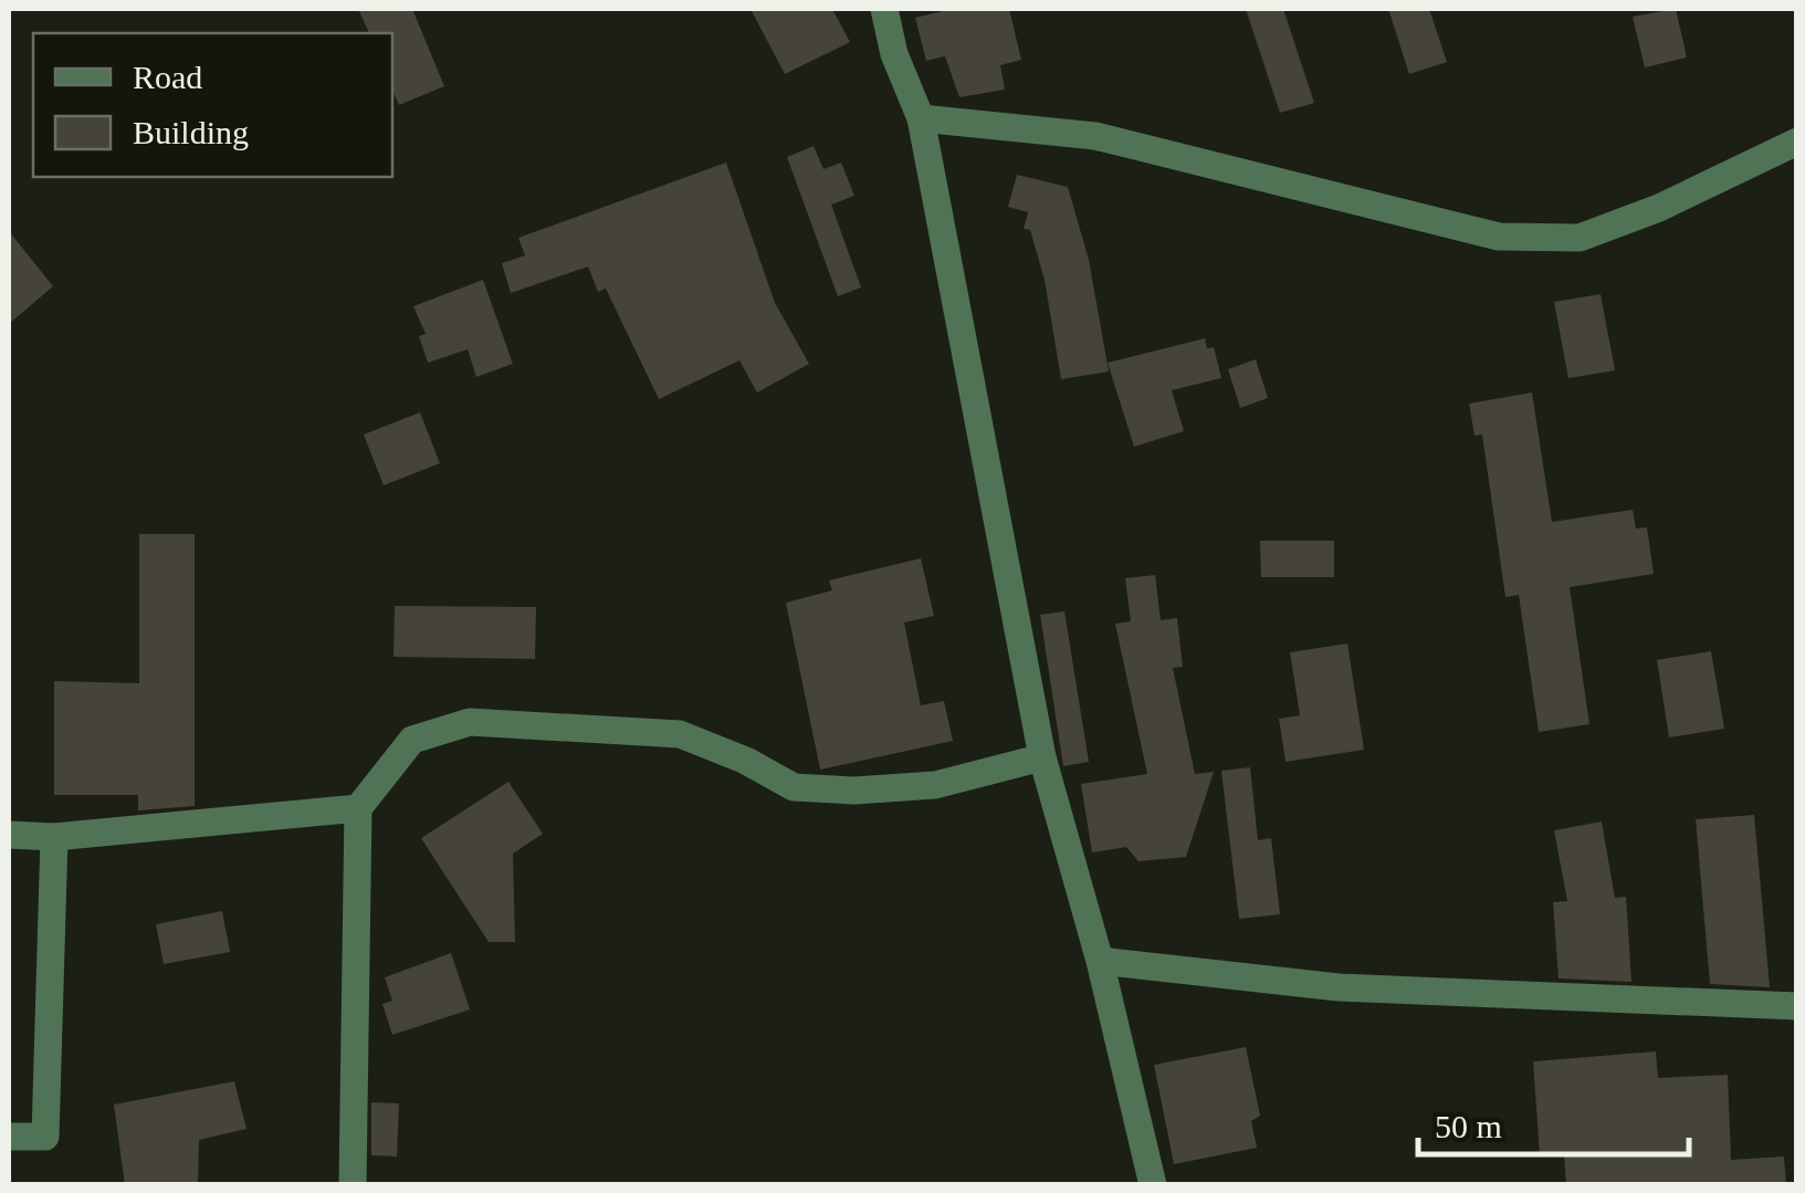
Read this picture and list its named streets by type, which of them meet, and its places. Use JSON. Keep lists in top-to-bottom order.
{
  "legend": ["Road", "Building"],
  "scale_bar": "50 m"
}
